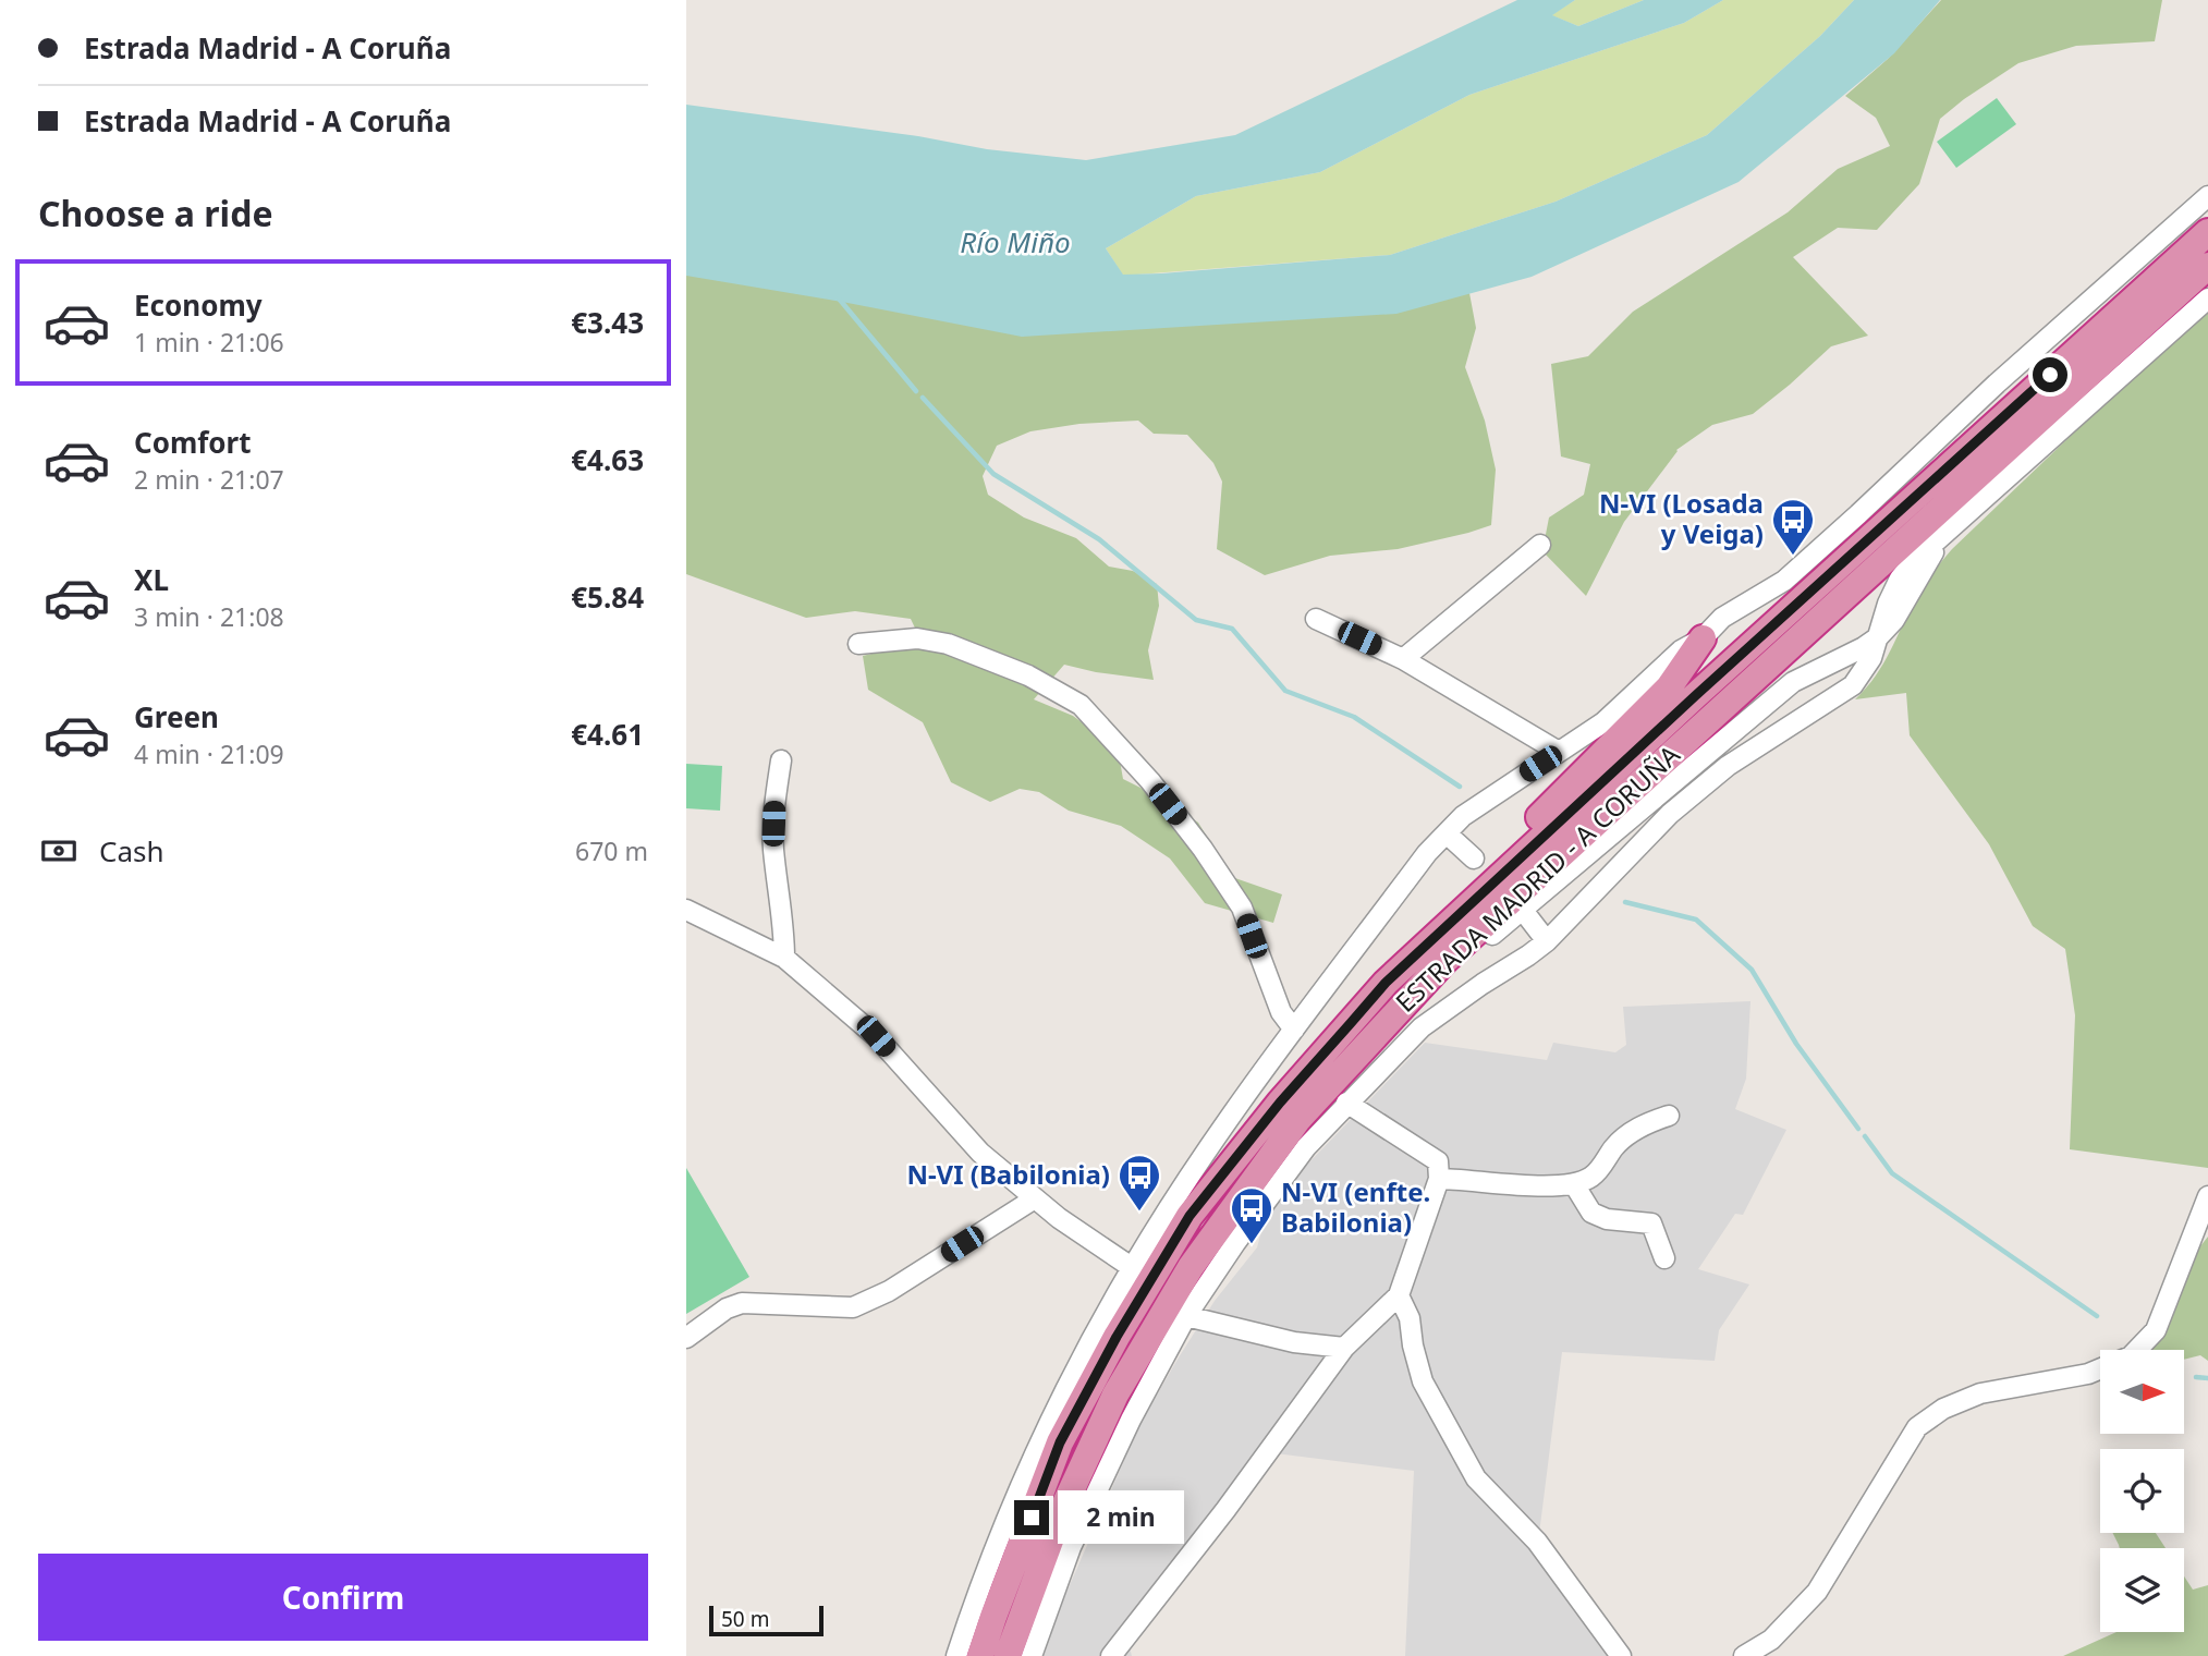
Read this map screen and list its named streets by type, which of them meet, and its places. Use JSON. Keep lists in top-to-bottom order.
{
  "streets": {
    "highway": ["ESTRADA MADRID - A CORUÑA"]
  },
  "water": ["Río Miño"],
  "places": {
    "bus stop": ["N-VI (Losada y Veiga)", "N-VI (Babilonia)", "N-VI (enfte. Babilonia)"]
  },
  "scale_bar": "50 m",
  "north": "right",
  "page": {
    "banner": ["Estrada Madrid - A Coruña", "Estrada Madrid - A Coruña"],
    "heading": "Choose a ride",
    "list": [
      {
        "name": "Economy",
        "note": "1 min · 21:06",
        "value": "€3.43"
      },
      {
        "name": "Comfort",
        "note": "2 min · 21:07",
        "value": "€4.63"
      },
      {
        "name": "XL",
        "note": "3 min · 21:08",
        "value": "€5.84"
      },
      {
        "name": "Green",
        "note": "4 min · 21:09",
        "value": "€4.61"
      }
    ],
    "pay": ["Cash", "670 m"],
    "bubble": "2 min",
    "buttons": "Confirm",
    "scale": "50 m"
  }
}
